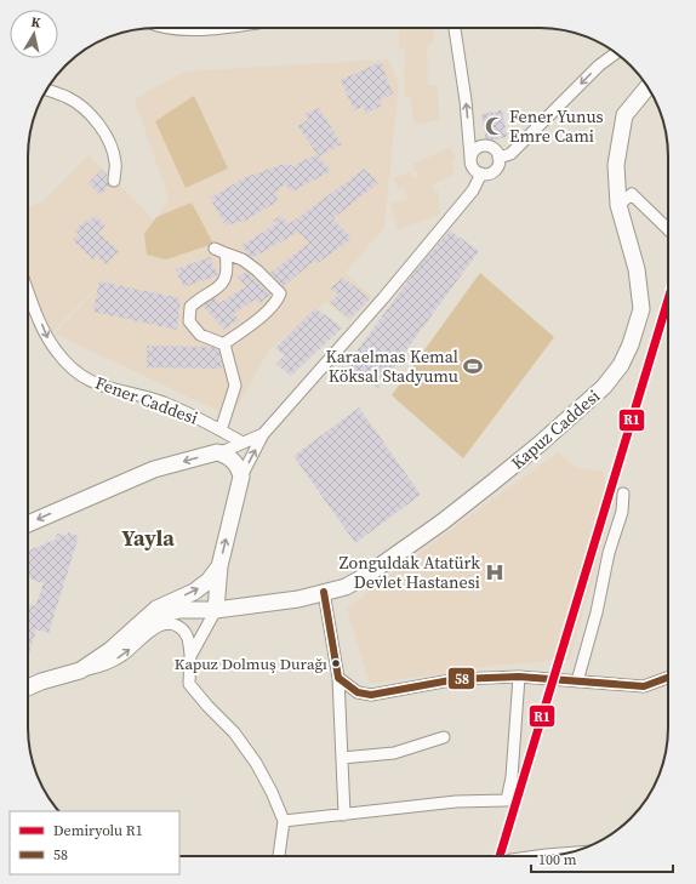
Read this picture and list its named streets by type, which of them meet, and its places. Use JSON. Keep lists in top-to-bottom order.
{
  "streets": {
    "main road": ["Kapuz Caddesi"],
    "street": ["Fener Caddesi"]
  },
  "one_way": ["Fener Caddesi"],
  "districts": ["Yayla"],
  "places": {
    "mosque": ["Fener Yunus Emre Cami"],
    "sports": ["Karaelmas Kemal Köksal Stadyumu"],
    "hospital": ["Zonguldak Atatürk Devlet Hastanesi"],
    "other": ["Kapuz Dolmuş Durağı"]
  },
  "lines": ["rail line R1", "transit line 58"],
  "legend": ["Demiryolu R1", "58"],
  "scale_bar": "100 m",
  "north": "top"
}
